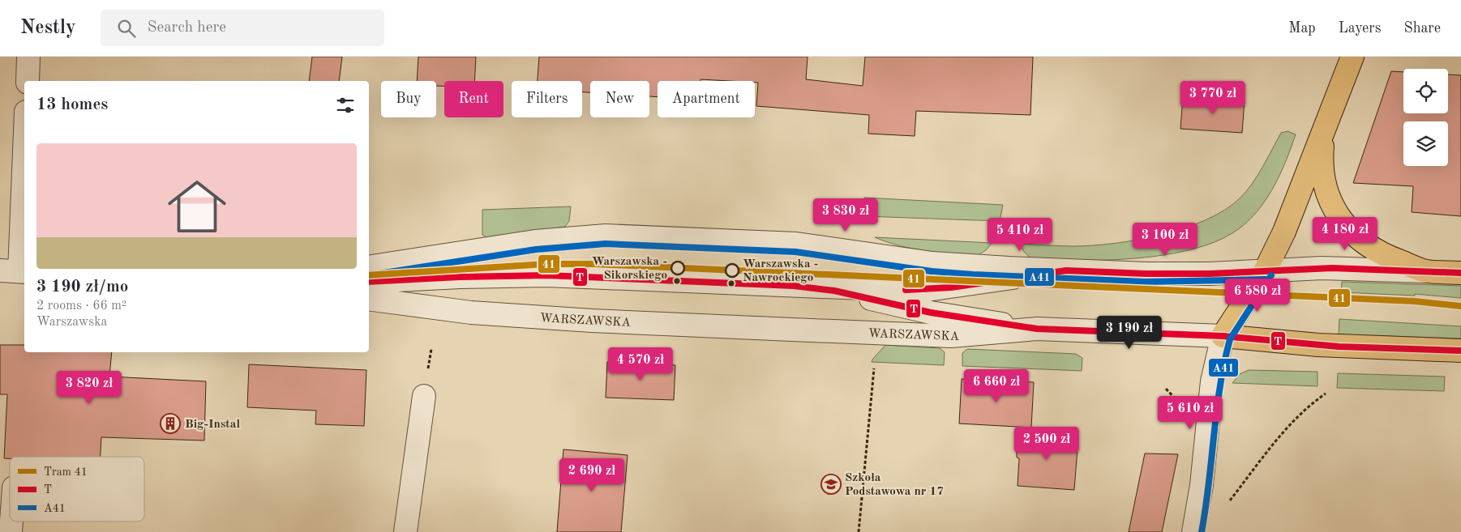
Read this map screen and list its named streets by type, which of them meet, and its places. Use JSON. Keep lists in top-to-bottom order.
{
  "streets": {
    "main road": ["WARSZAWSKA"]
  },
  "places": {
    "other": ["Warszawska - Sikorskiego", "Warszawska - Nawrockiego"],
    "building": ["Big-Instal"],
    "school or university": ["Szkoła Podstawowa nr 17"]
  },
  "lines": ["transit line A41", "tram line 41", "transit line T"],
  "legend": ["Tram 41", "T", "A41"],
  "page": {
    "header": "Nestly",
    "search": "Search here",
    "nav": ["Map", "Layers", "Share"],
    "price": [
      "3 770 zł",
      "3 830 zł",
      "4 180 zł",
      "5 410 zł",
      "3 100 zł",
      "6 580 zł",
      "3 190 zł",
      "4 570 zł",
      "6 660 zł",
      "3 820 zł",
      "5 610 zł",
      "2 500 zł",
      "2 690 zł"
    ],
    "chip": [
      "Buy",
      "Rent",
      "Filters",
      "New",
      "Apartment"
    ],
    "heading": "13 homes",
    "list": [
      {
        "name": "3 190 zł/mo",
        "note": "2 rooms · 66 m² · Warszawska"
      }
    ]
  }
}
